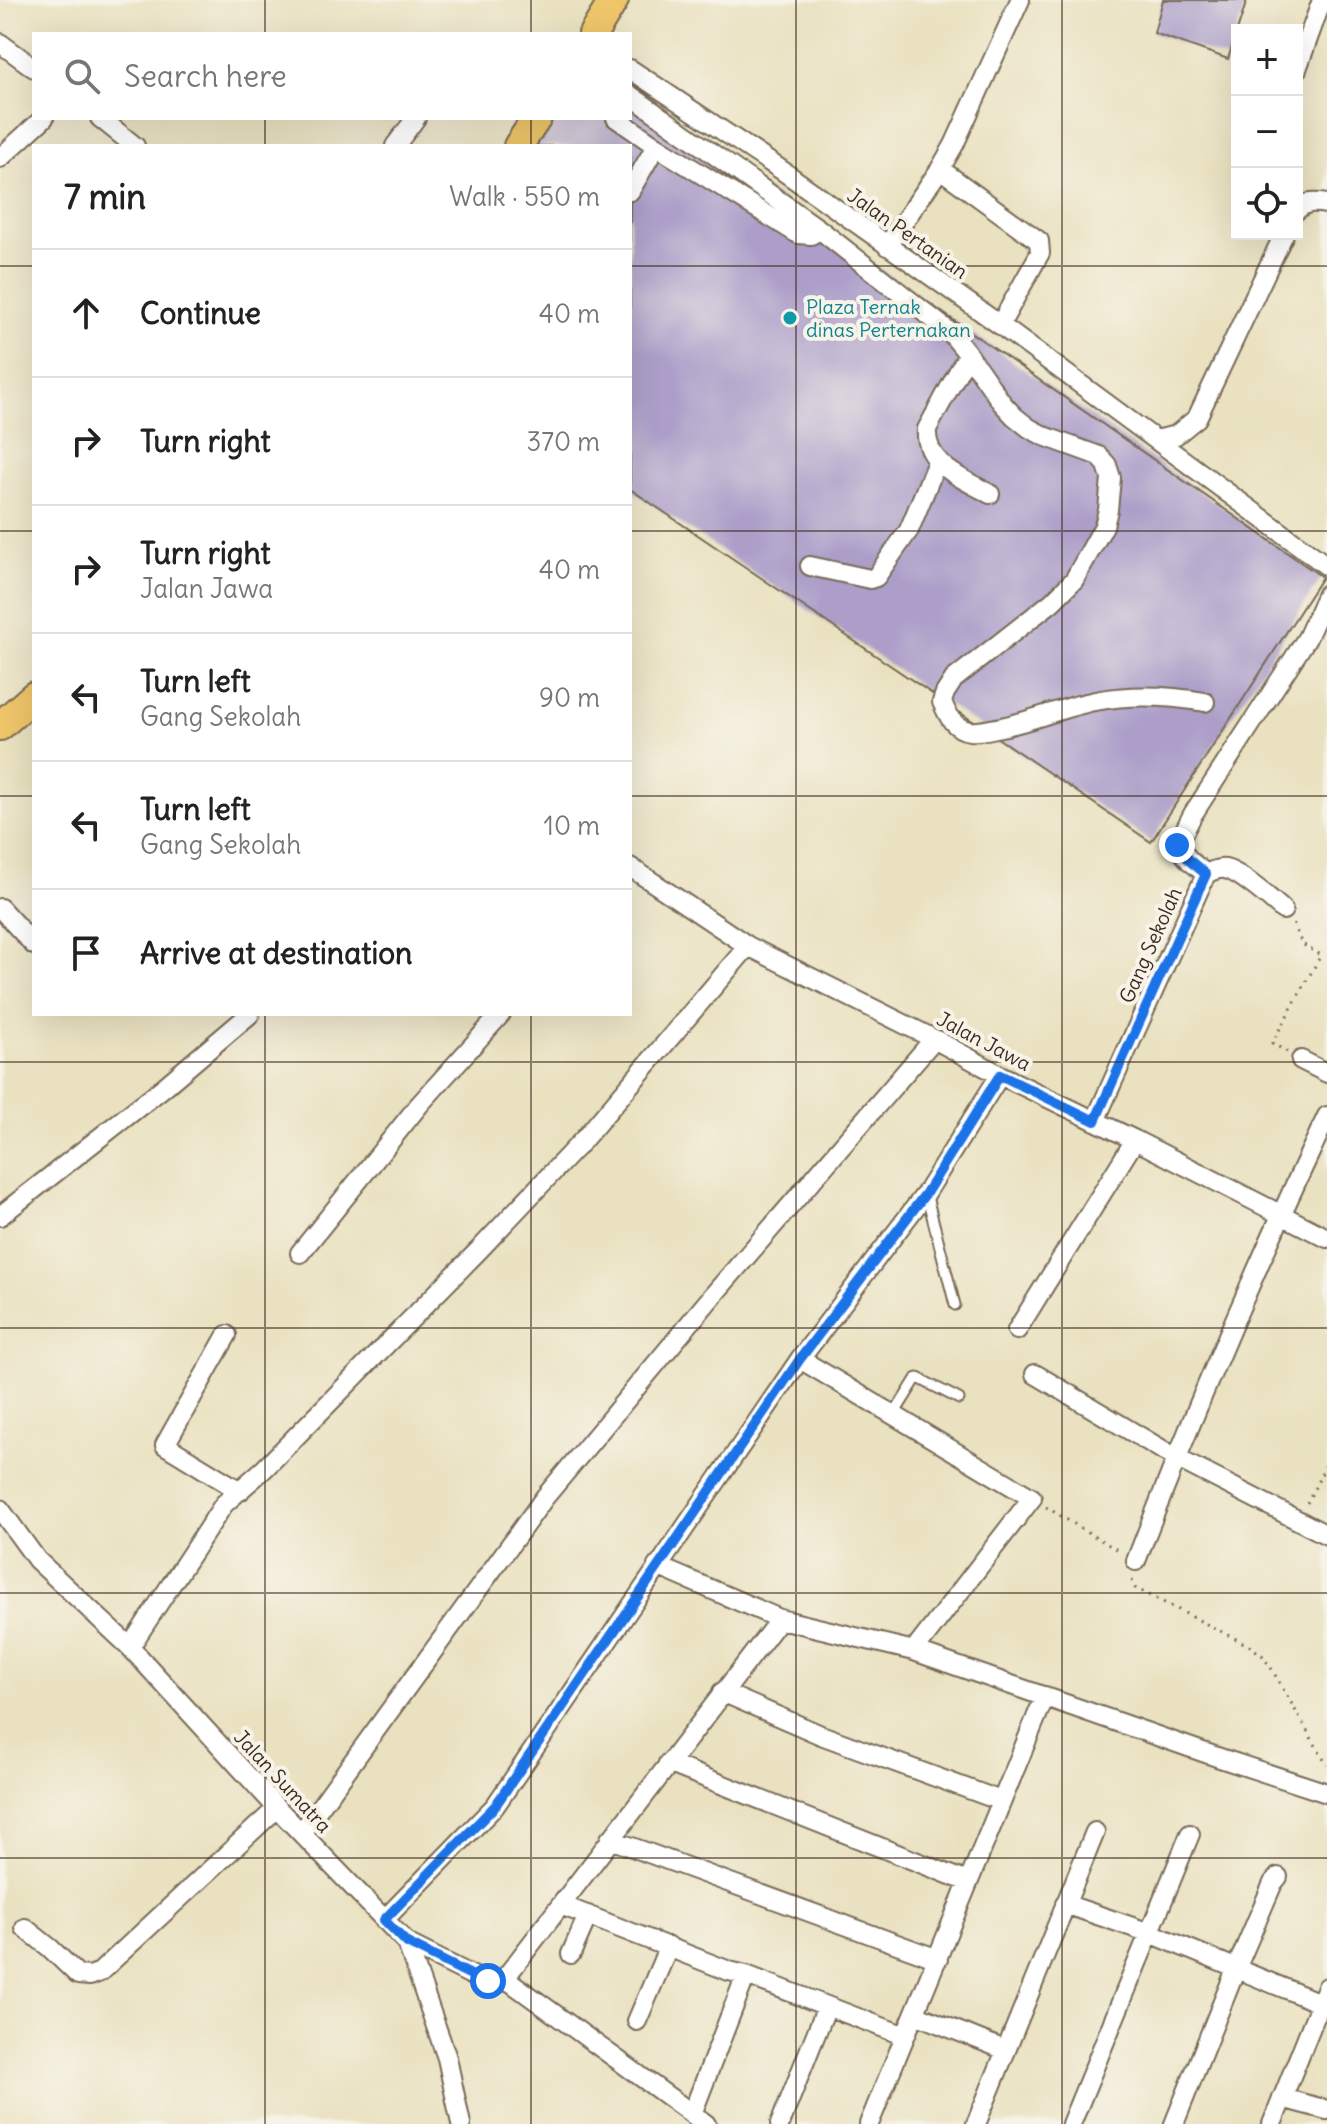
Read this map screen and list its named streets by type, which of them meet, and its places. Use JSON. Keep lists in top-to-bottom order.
{
  "streets": {
    "street": [
      "Jalan Pertanian",
      "Gang Sekolah",
      "Jalan Jawa",
      "Jalan Sumatra"
    ]
  },
  "crossings": [
    ["Gang Sekolah", "Jalan Jawa"]
  ],
  "places": ["Plaza Ternak dinas Perternakan"],
  "page": {
    "map_buttons": ["+", "−"],
    "search": "Search here",
    "heading": ["7 min", "Walk · 550 m"],
    "list": [
      ["Continue", "40 m"],
      ["Turn right", "370 m"],
      ["Turn right", "Jalan Jawa", "40 m"],
      ["Turn left", "Gang Sekolah", "90 m"],
      ["Turn left", "Gang Sekolah", "10 m"],
      "Arrive at destination"
    ]
  }
}
